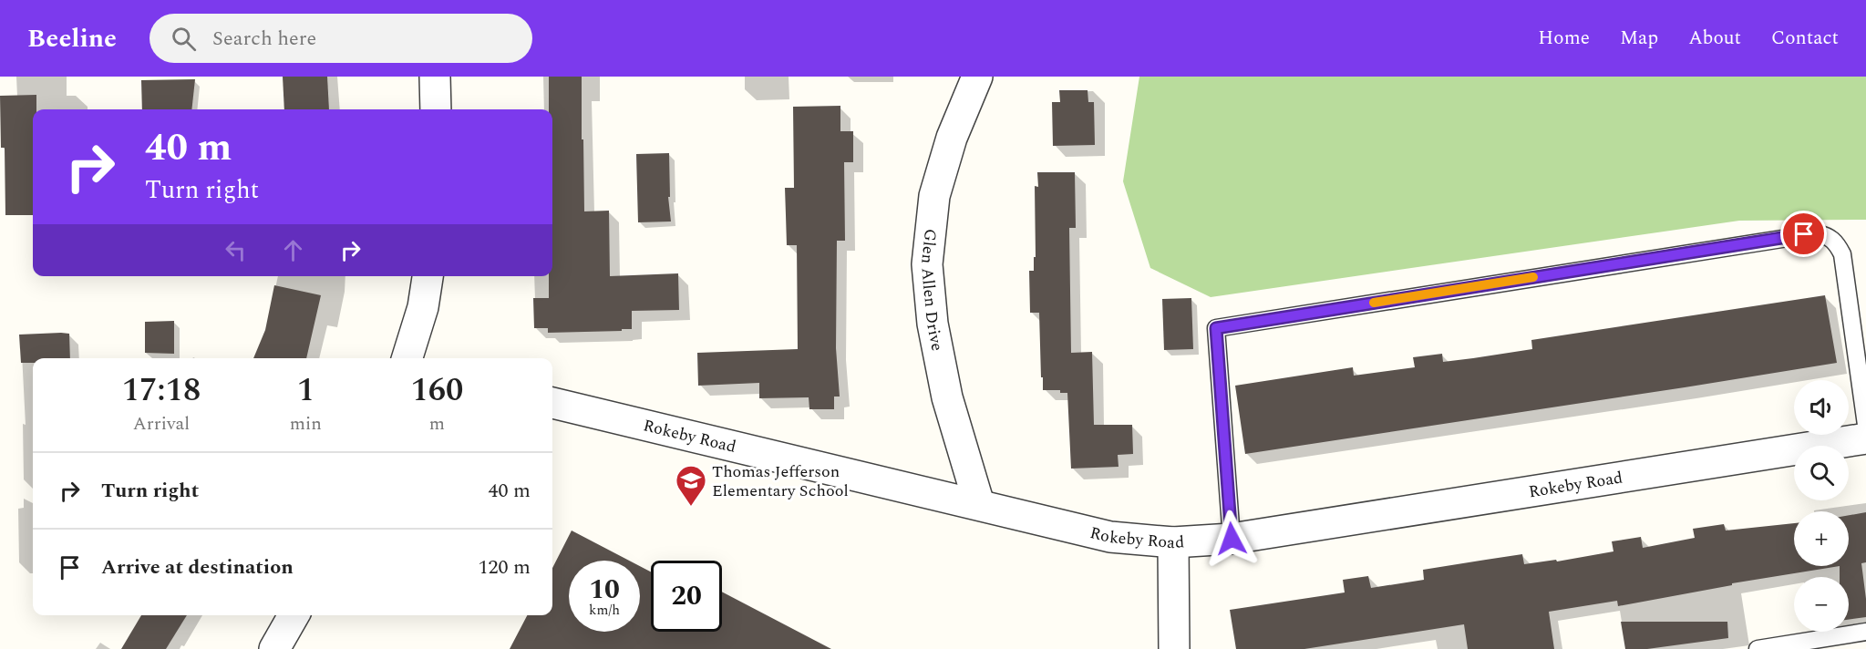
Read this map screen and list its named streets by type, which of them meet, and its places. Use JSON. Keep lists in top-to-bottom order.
{
  "streets": {
    "street": ["Glen Allen Drive", "Rokeby Road"]
  },
  "crossings": [
    ["Glen Allen Drive", "Rokeby Road"]
  ],
  "places": {
    "school or university": ["Thomas Jefferson Elementary School"]
  },
  "page": {
    "header": "Beeline",
    "search": "Search here",
    "nav": [
      "Home",
      "Map",
      "About",
      "Contact"
    ],
    "turn": ["40 m", "Turn right"],
    "eta": [
      "17:18",
      "Arrival",
      "1",
      "min",
      "160",
      "m"
    ],
    "map_buttons": ["+", "−"],
    "list": [
      {
        "name": "Turn right",
        "value": "40 m"
      },
      {
        "name": "Arrive at destination",
        "value": "120 m"
      }
    ],
    "speed": "10 km/h",
    "limit": "20"
  }
}
